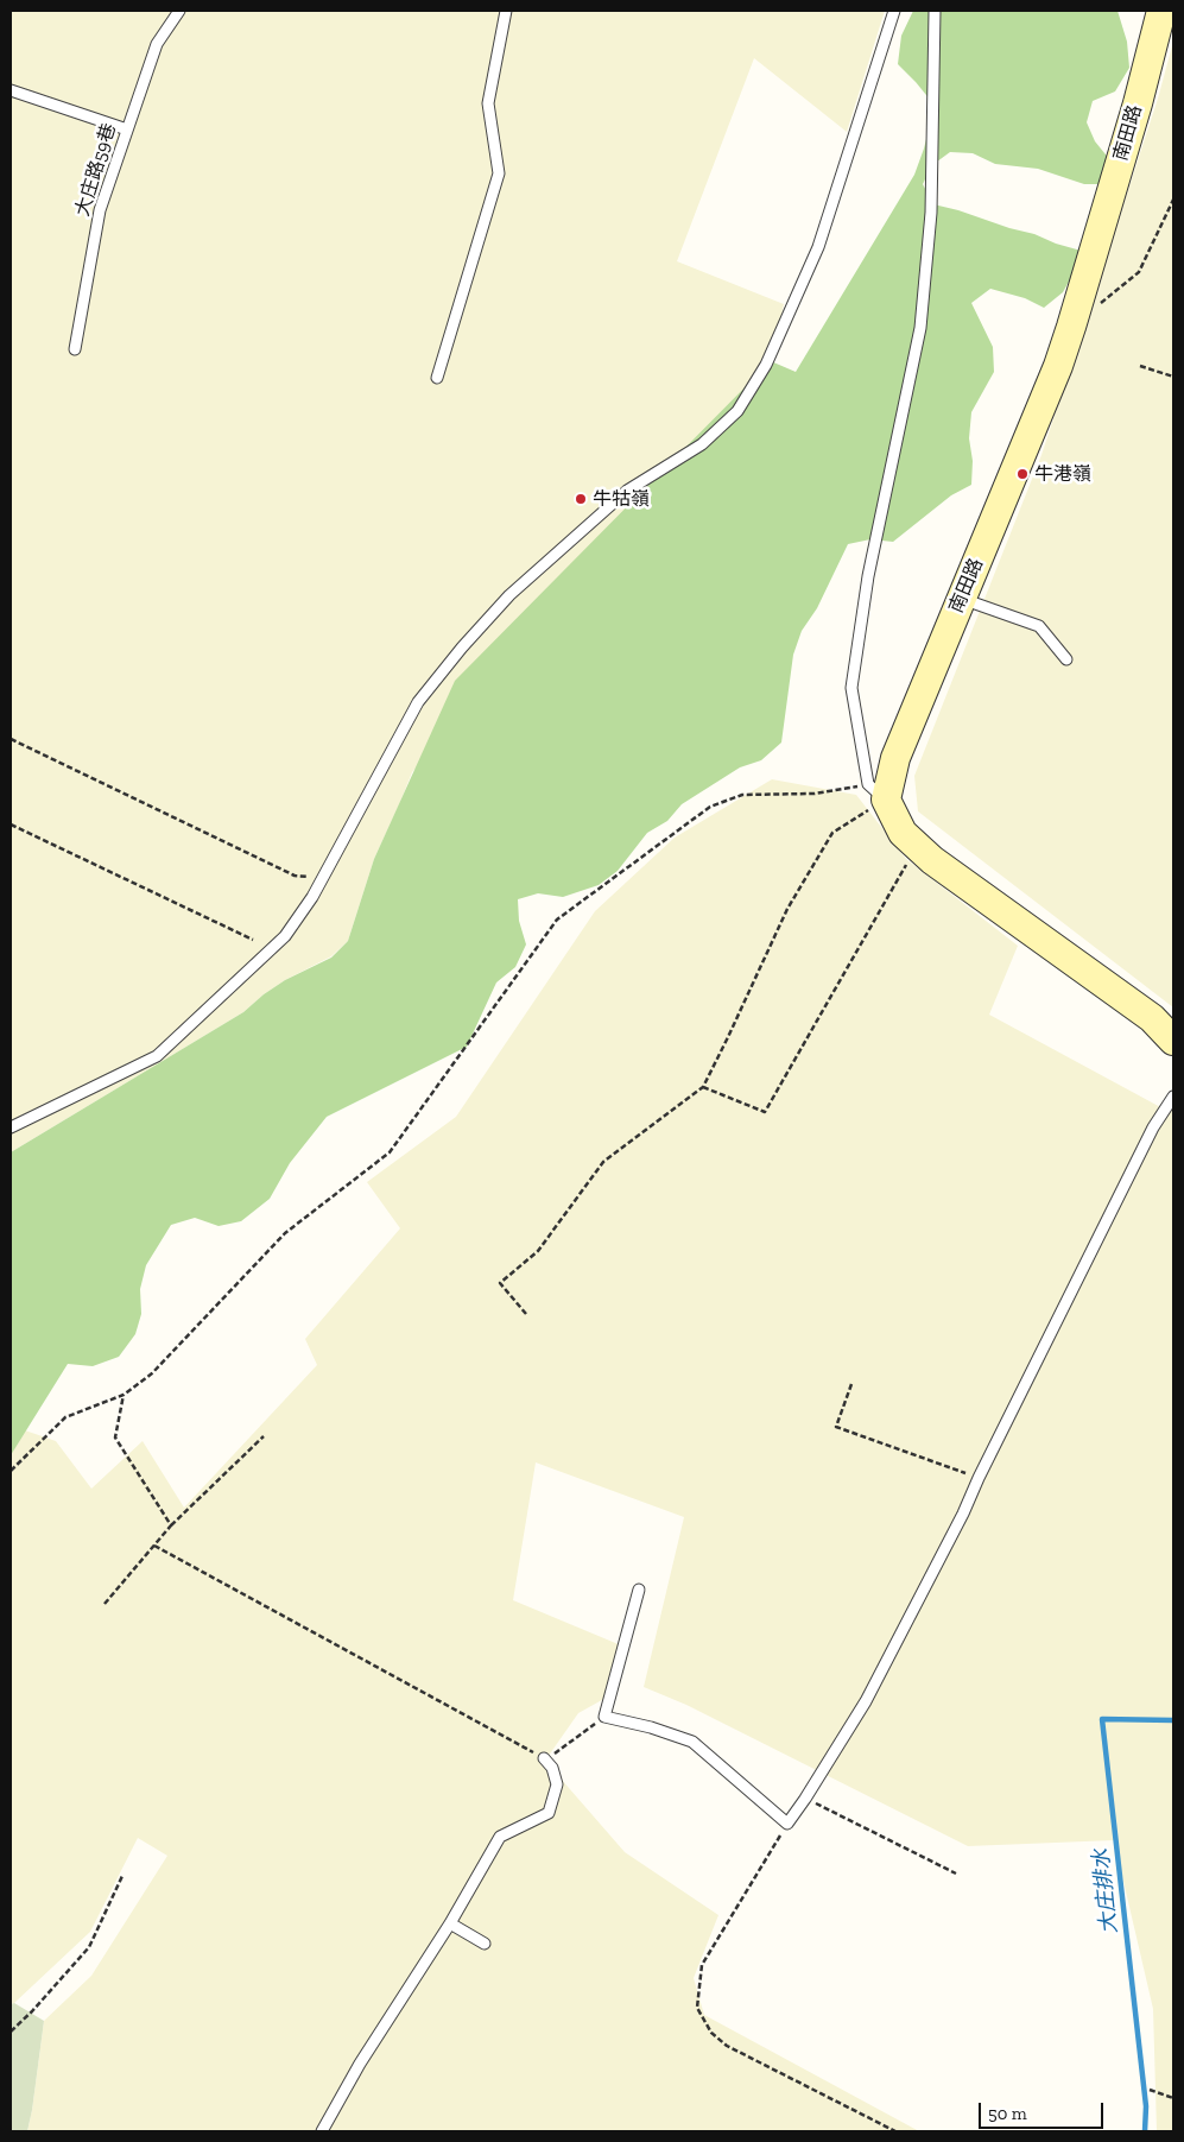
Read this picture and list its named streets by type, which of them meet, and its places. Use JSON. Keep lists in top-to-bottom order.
{
  "streets": {
    "main road": ["南田路"],
    "lane": ["大庄路59巷"]
  },
  "water": ["大庄排水"],
  "places": ["牛港嶺", "牛牯嶺"],
  "scale_bar": "50 m"
}
